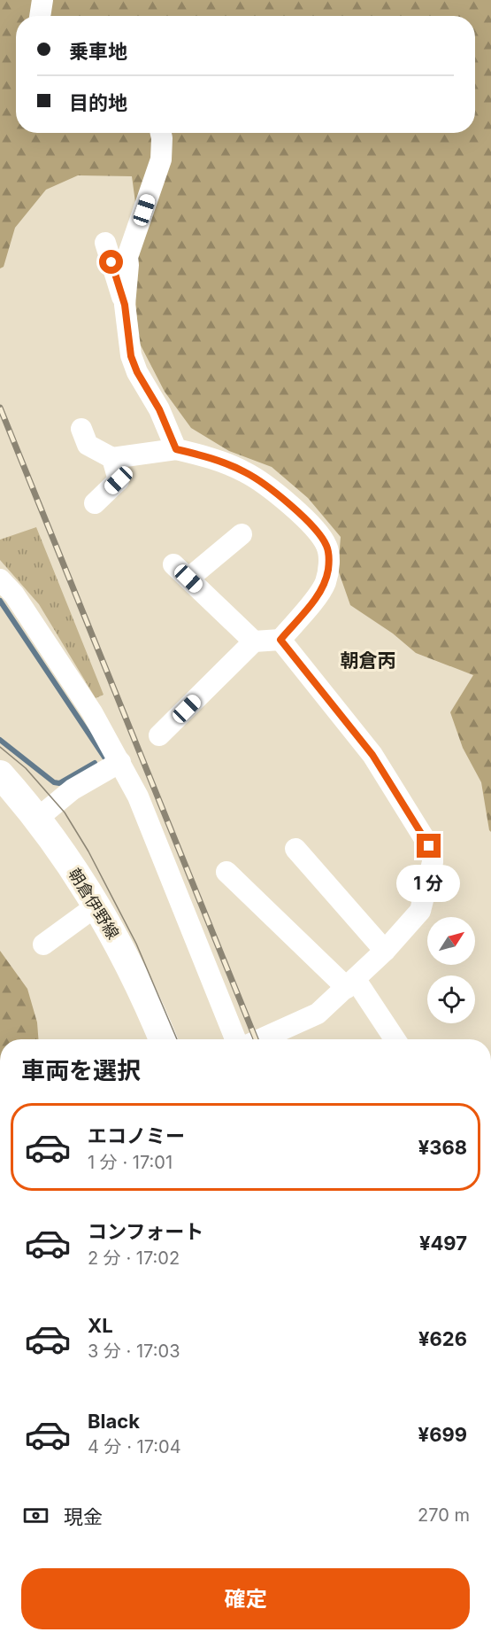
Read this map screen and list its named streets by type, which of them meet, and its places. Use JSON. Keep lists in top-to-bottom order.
{
  "streets": {
    "main road": ["朝倉伊野線"]
  },
  "districts": ["朝倉丙"],
  "north": "top right",
  "page": {
    "banner": ["乗車地", "目的地"],
    "bubble": "1 分",
    "heading": "車両を選択",
    "list": [
      {
        "name": "エコノミー",
        "note": "1 分 · 17:01",
        "value": "¥368"
      },
      {
        "name": "コンフォート",
        "note": "2 分 · 17:02",
        "value": "¥497"
      },
      {
        "name": "XL",
        "note": "3 分 · 17:03",
        "value": "¥626"
      },
      {
        "name": "Black",
        "note": "4 分 · 17:04",
        "value": "¥699"
      }
    ],
    "pay": ["現金", "270 m"],
    "buttons": "確定"
  }
}
